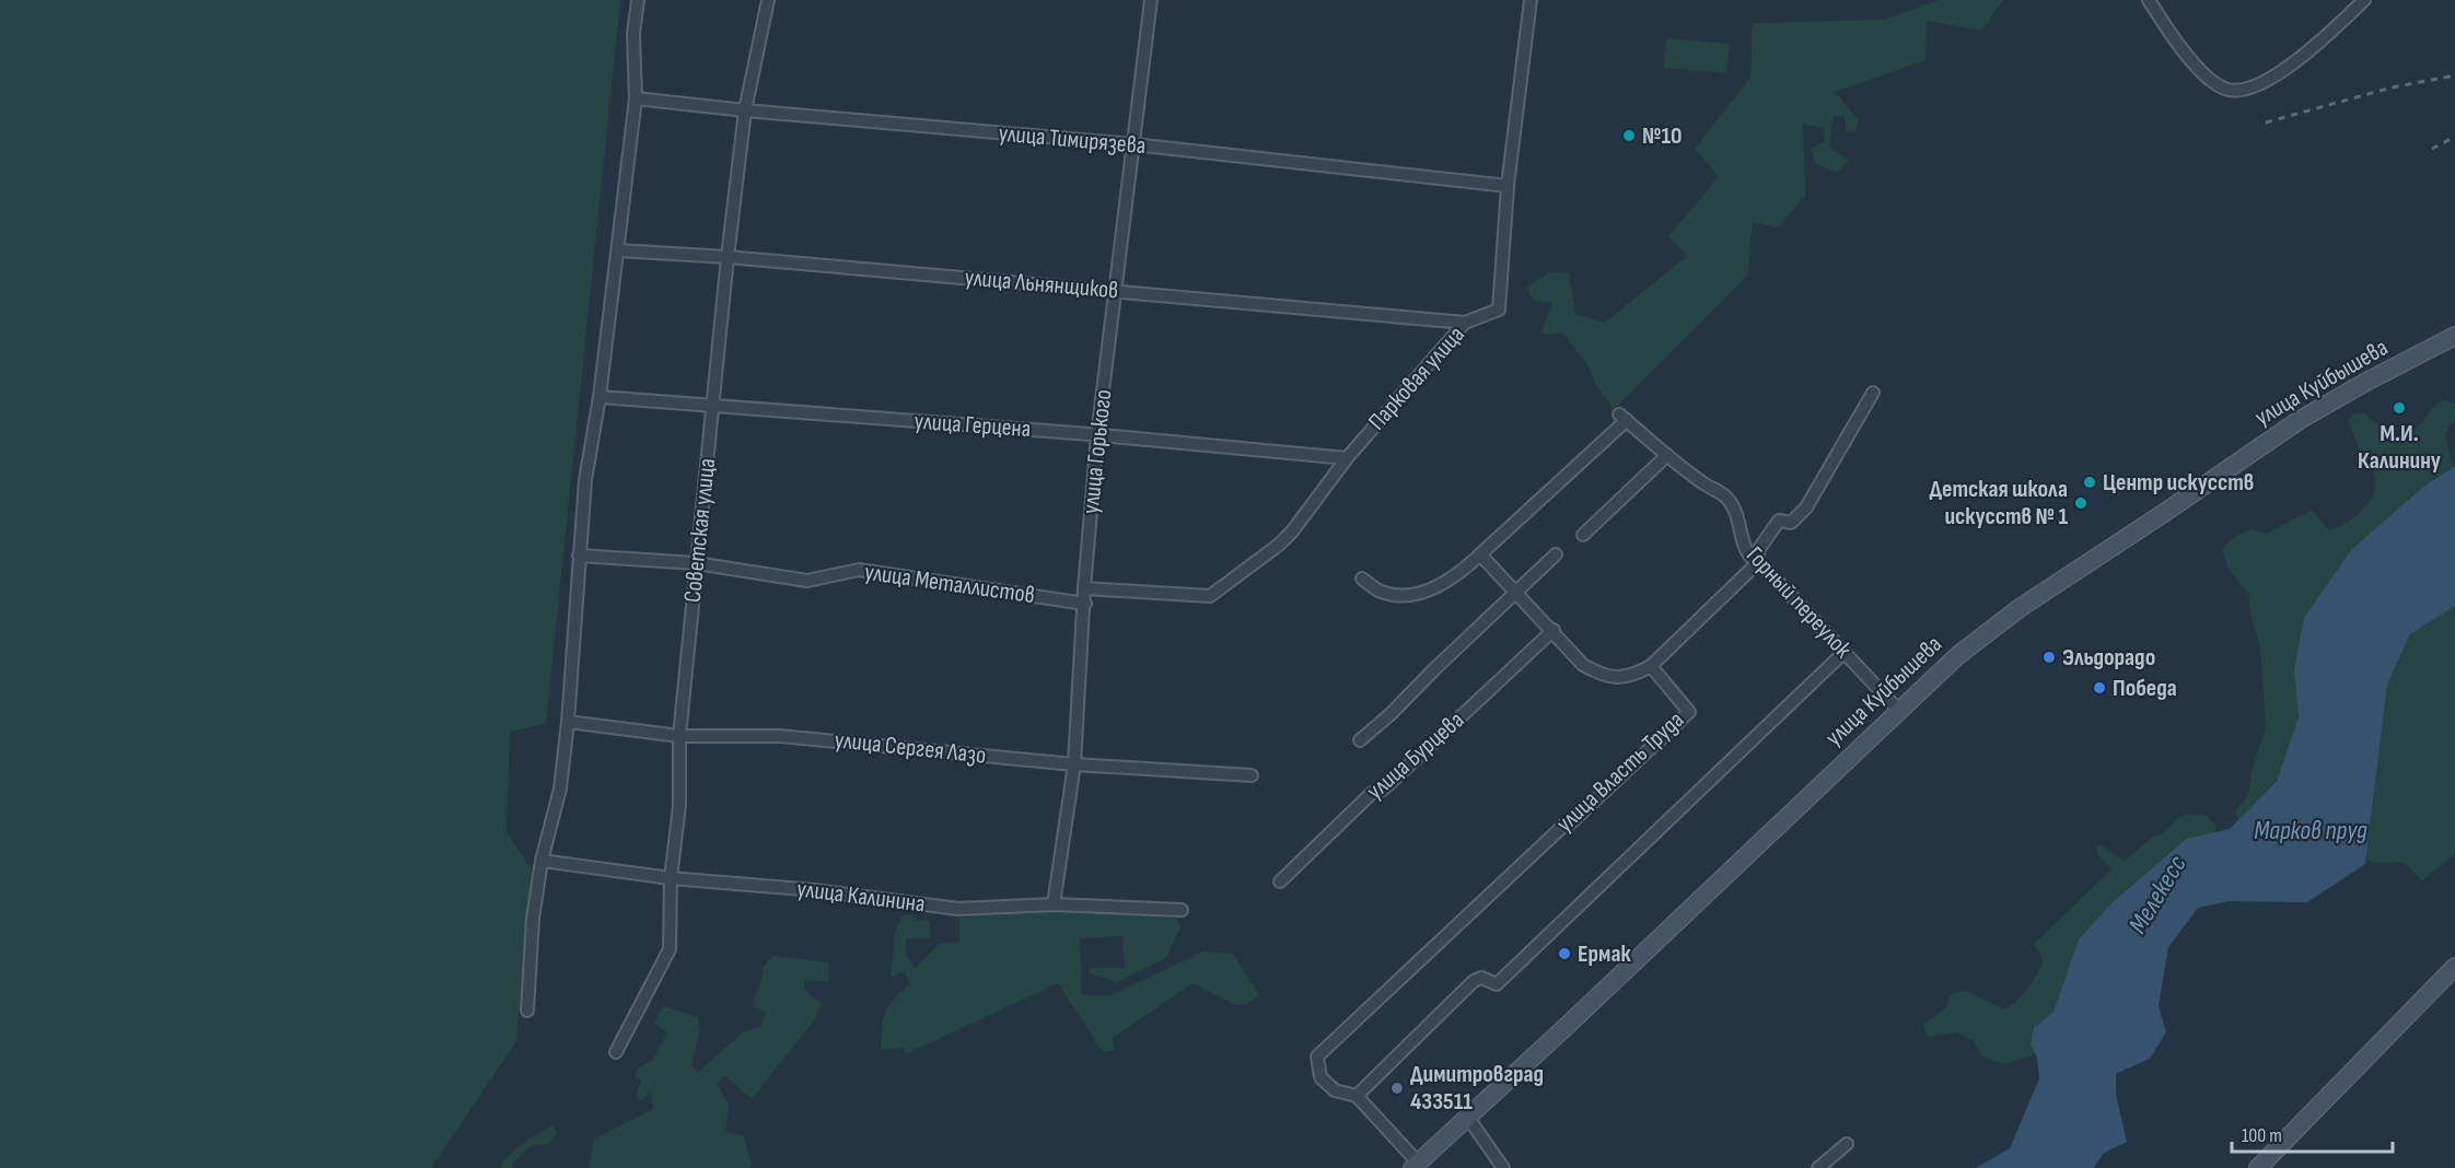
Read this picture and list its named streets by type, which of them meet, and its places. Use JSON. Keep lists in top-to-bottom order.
{
  "streets": {
    "main road": ["улица Куйбышева"],
    "street": [
      "улица Тимирязева",
      "улица Льнянщиков",
      "Парковая улица",
      "улица Герцена",
      "улица Горького",
      "Советская улица",
      "улица Металлистов",
      "Горный переулок",
      "улица Сергея Лазо",
      "улица Бурцева",
      "улица Власть Труда",
      "улица Калинина"
    ]
  },
  "crossings": [
    ["улица Тимирязева", "Парковая улица"],
    ["улица Тимирязева", "улица Горького"],
    ["улица Тимирязева", "Советская улица"],
    ["улица Льнянщиков", "Парковая улица"],
    ["улица Льнянщиков", "улица Горького"],
    ["улица Льнянщиков", "Советская улица"],
    ["Парковая улица", "улица Герцена"],
    ["Парковая улица", "улица Горького"],
    ["улица Куйбышева", "Горный переулок"],
    ["улица Герцена", "улица Горького"],
    ["улица Герцена", "Советская улица"],
    ["улица Горького", "улица Металлистов"],
    ["улица Горького", "улица Сергея Лазо"],
    ["улица Горького", "улица Калинина"],
    ["Советская улица", "улица Металлистов"],
    ["Советская улица", "улица Сергея Лазо"],
    ["Советская улица", "улица Калинина"]
  ],
  "water": ["Марков пруд", "Мелекесс"],
  "places": [
    "№10",
    "М.И. Калинину",
    "Центр искусств",
    "Детская школа искусств № 1",
    "Эльдорадо",
    "Победа",
    "Ермак",
    "Димитровград 433511"
  ],
  "scale_bar": "100 m"
}
